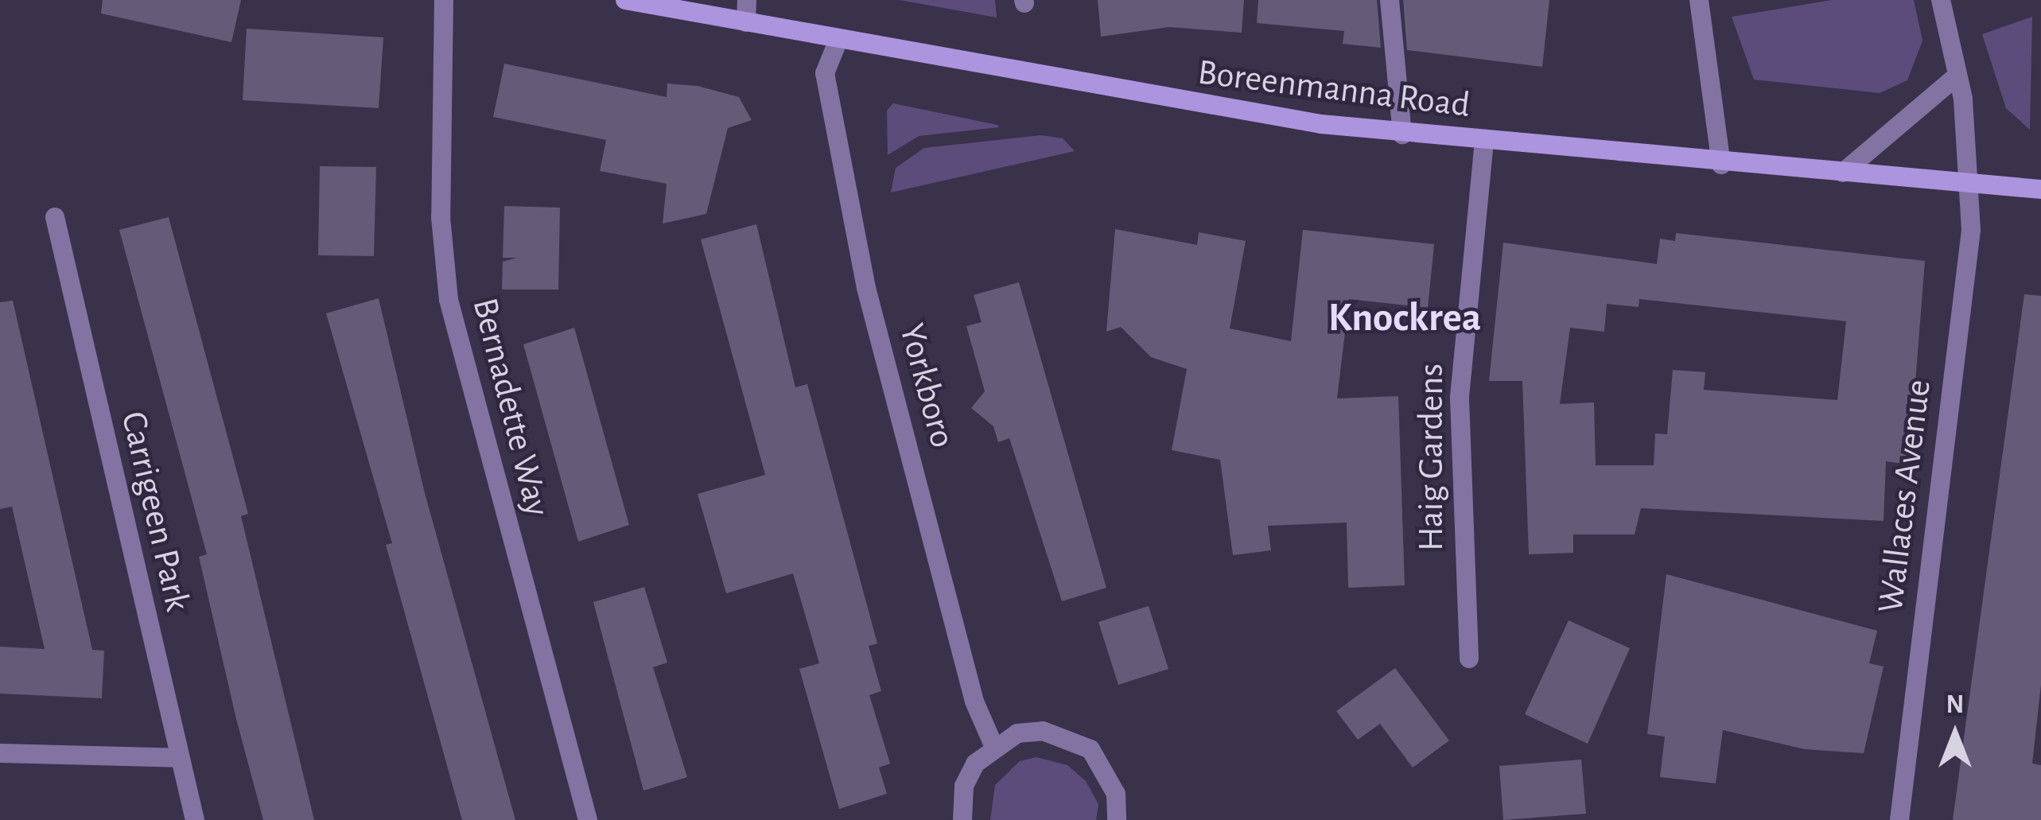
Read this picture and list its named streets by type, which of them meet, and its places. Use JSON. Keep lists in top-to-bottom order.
{
  "streets": {
    "main road": ["Boreenmanna Road"],
    "street": [
      "Yorkboro",
      "Bernadette Way",
      "Haig Gardens",
      "Wallaces Avenue",
      "Carrigeen Park"
    ]
  },
  "crossings": [
    ["Boreenmanna Road", "Yorkboro"],
    ["Boreenmanna Road", "Haig Gardens"],
    ["Boreenmanna Road", "Wallaces Avenue"]
  ],
  "districts": ["Knockrea"],
  "north": "top"
}
